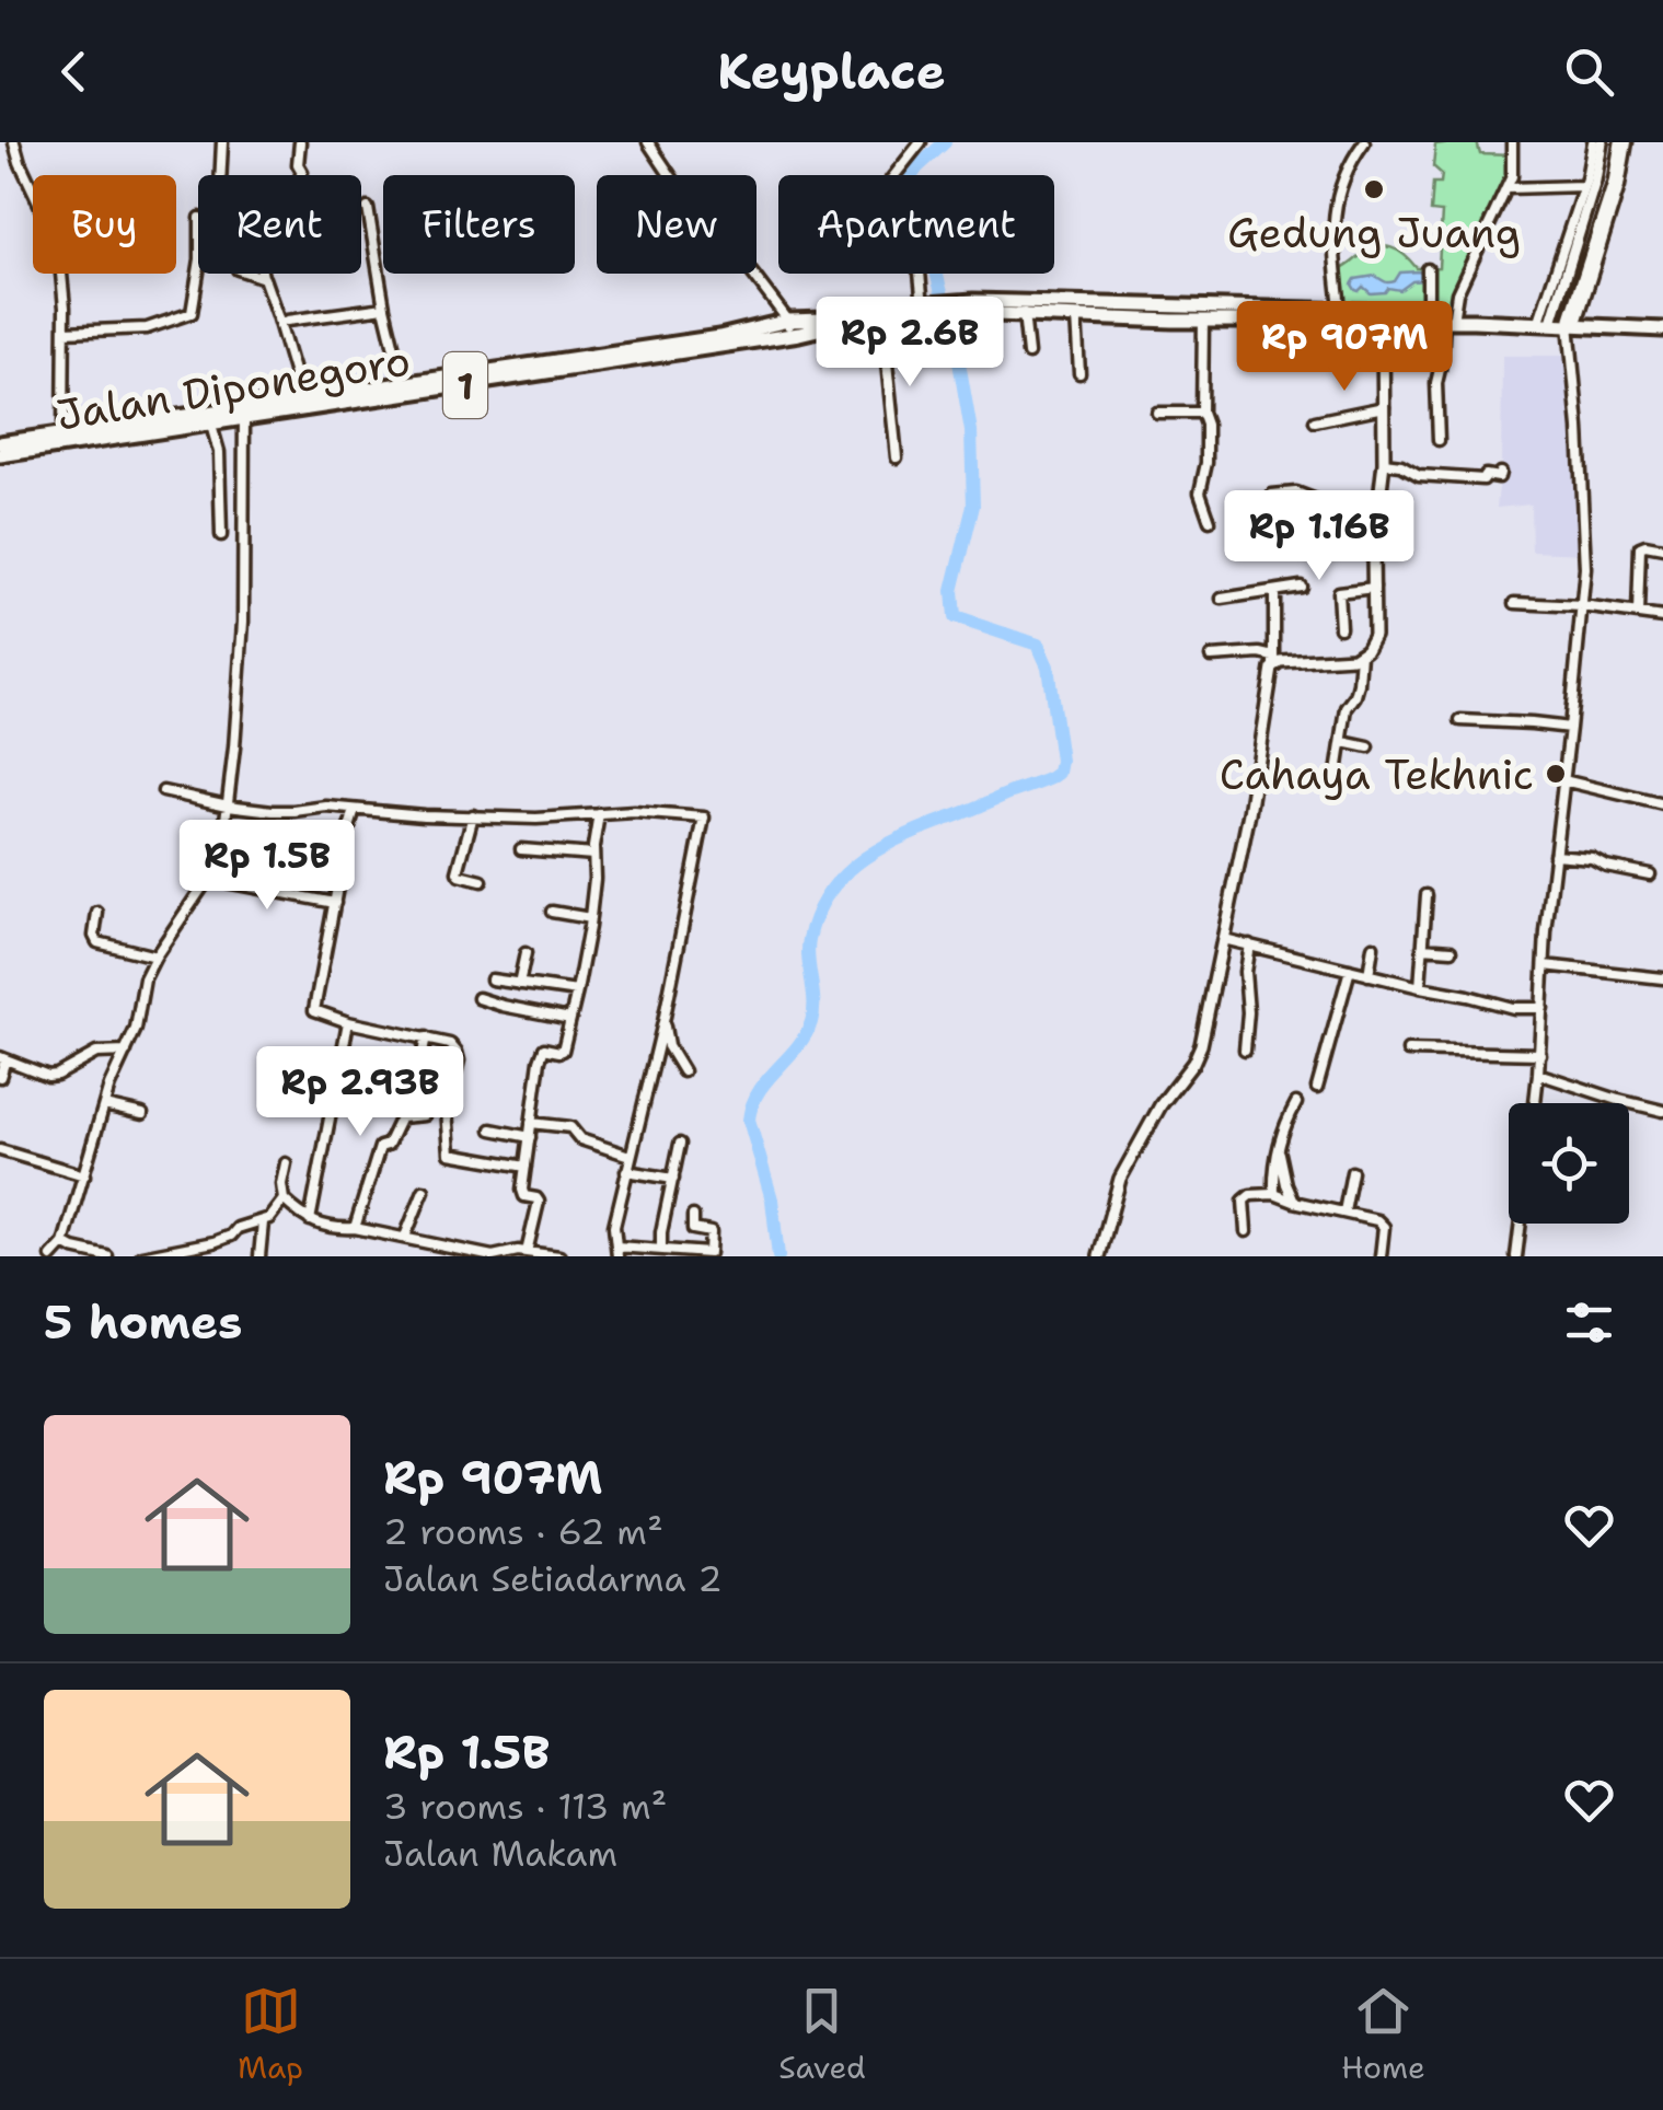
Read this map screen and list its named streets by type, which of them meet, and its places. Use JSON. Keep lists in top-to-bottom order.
{
  "streets": {
    "highway": ["1", "Jalan Diponegoro"]
  },
  "crossings": [
    ["1", "Jalan Diponegoro"]
  ],
  "places": ["Gedung Juang", "Cahaya Tekhnic"],
  "page": {
    "header": "Keyplace",
    "chip": [
      "Buy",
      "Rent",
      "Filters",
      "New",
      "Apartment"
    ],
    "price": [
      "Rp 2.6B",
      "Rp 907M",
      "Rp 1.16B",
      "Rp 1.5B",
      "Rp 2.93B"
    ],
    "heading": "5 homes",
    "list": [
      {
        "name": "Rp 907M",
        "note": "2 rooms · 62 m² · Jalan Setiadarma 2"
      },
      {
        "name": "Rp 1.5B",
        "note": "3 rooms · 113 m² · Jalan Makam"
      }
    ],
    "tabs": ["Map", "Saved", "Home"]
  }
}
